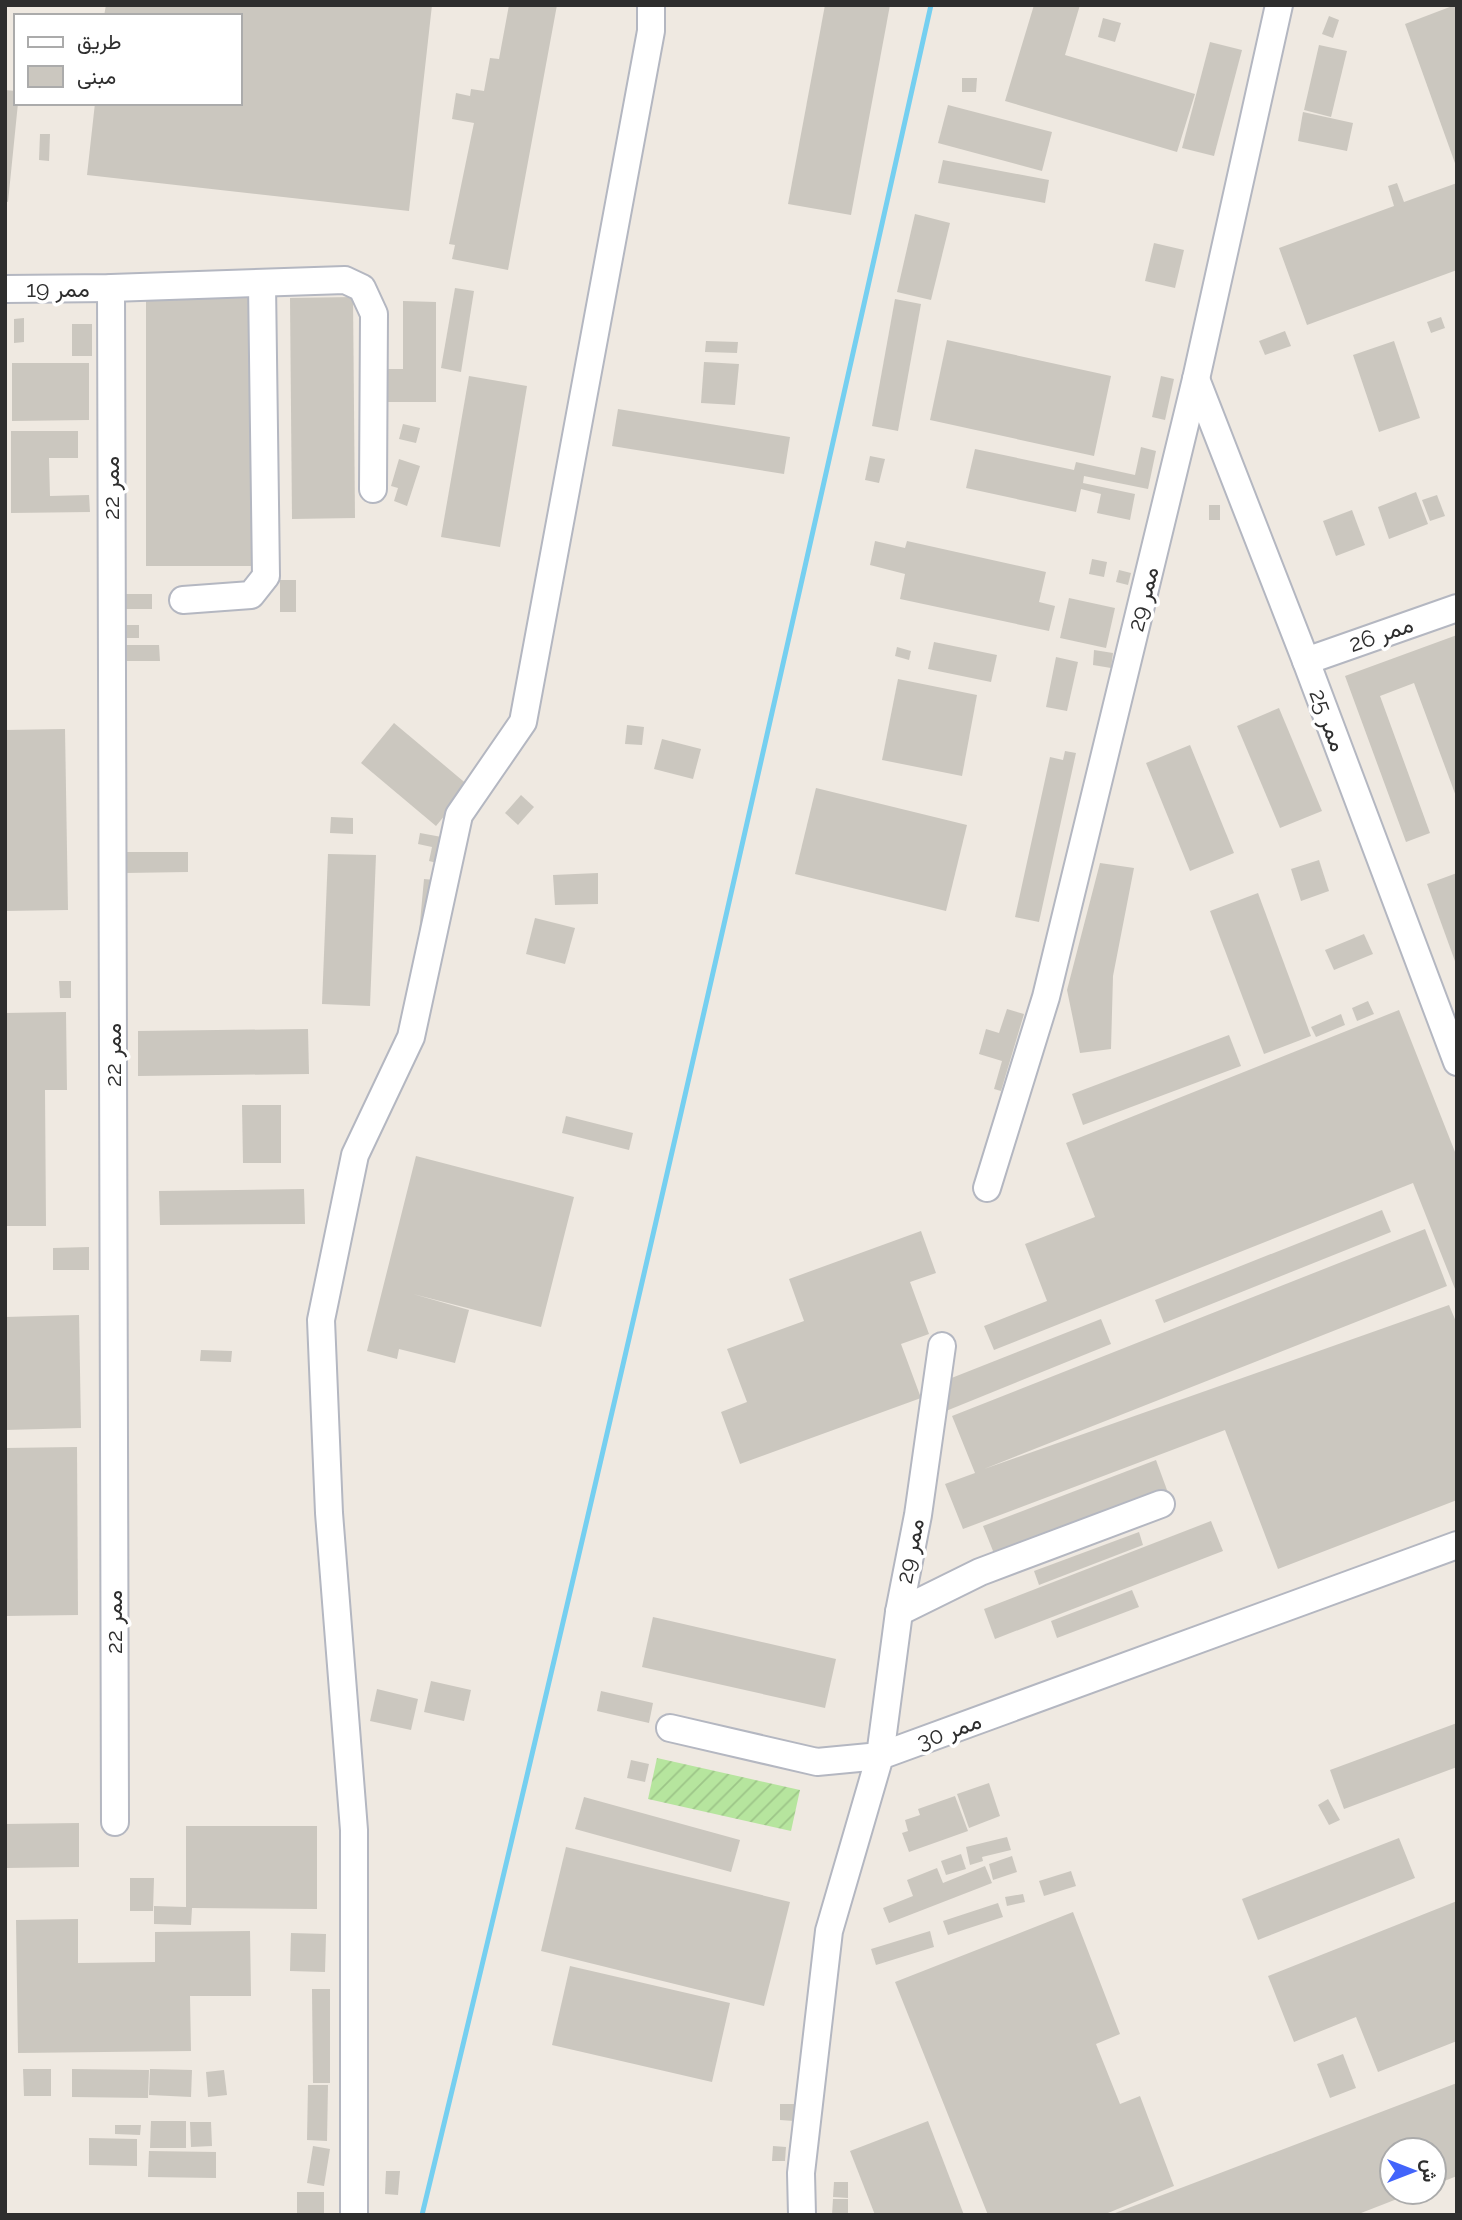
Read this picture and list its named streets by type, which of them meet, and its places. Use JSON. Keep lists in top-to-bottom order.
{
  "streets": {
    "lane": [
      "ممر 19",
      "ممر 22",
      "ممر 29",
      "ممر 26",
      "ممر 25",
      "ممر 30"
    ]
  },
  "crossings": [
    ["ممر 19", "ممر 22"],
    ["ممر 29", "ممر 25"],
    ["ممر 29", "ممر 30"],
    ["ممر 26", "ممر 25"]
  ],
  "legend": ["طريق", "مبنى"],
  "north": "right"
}
